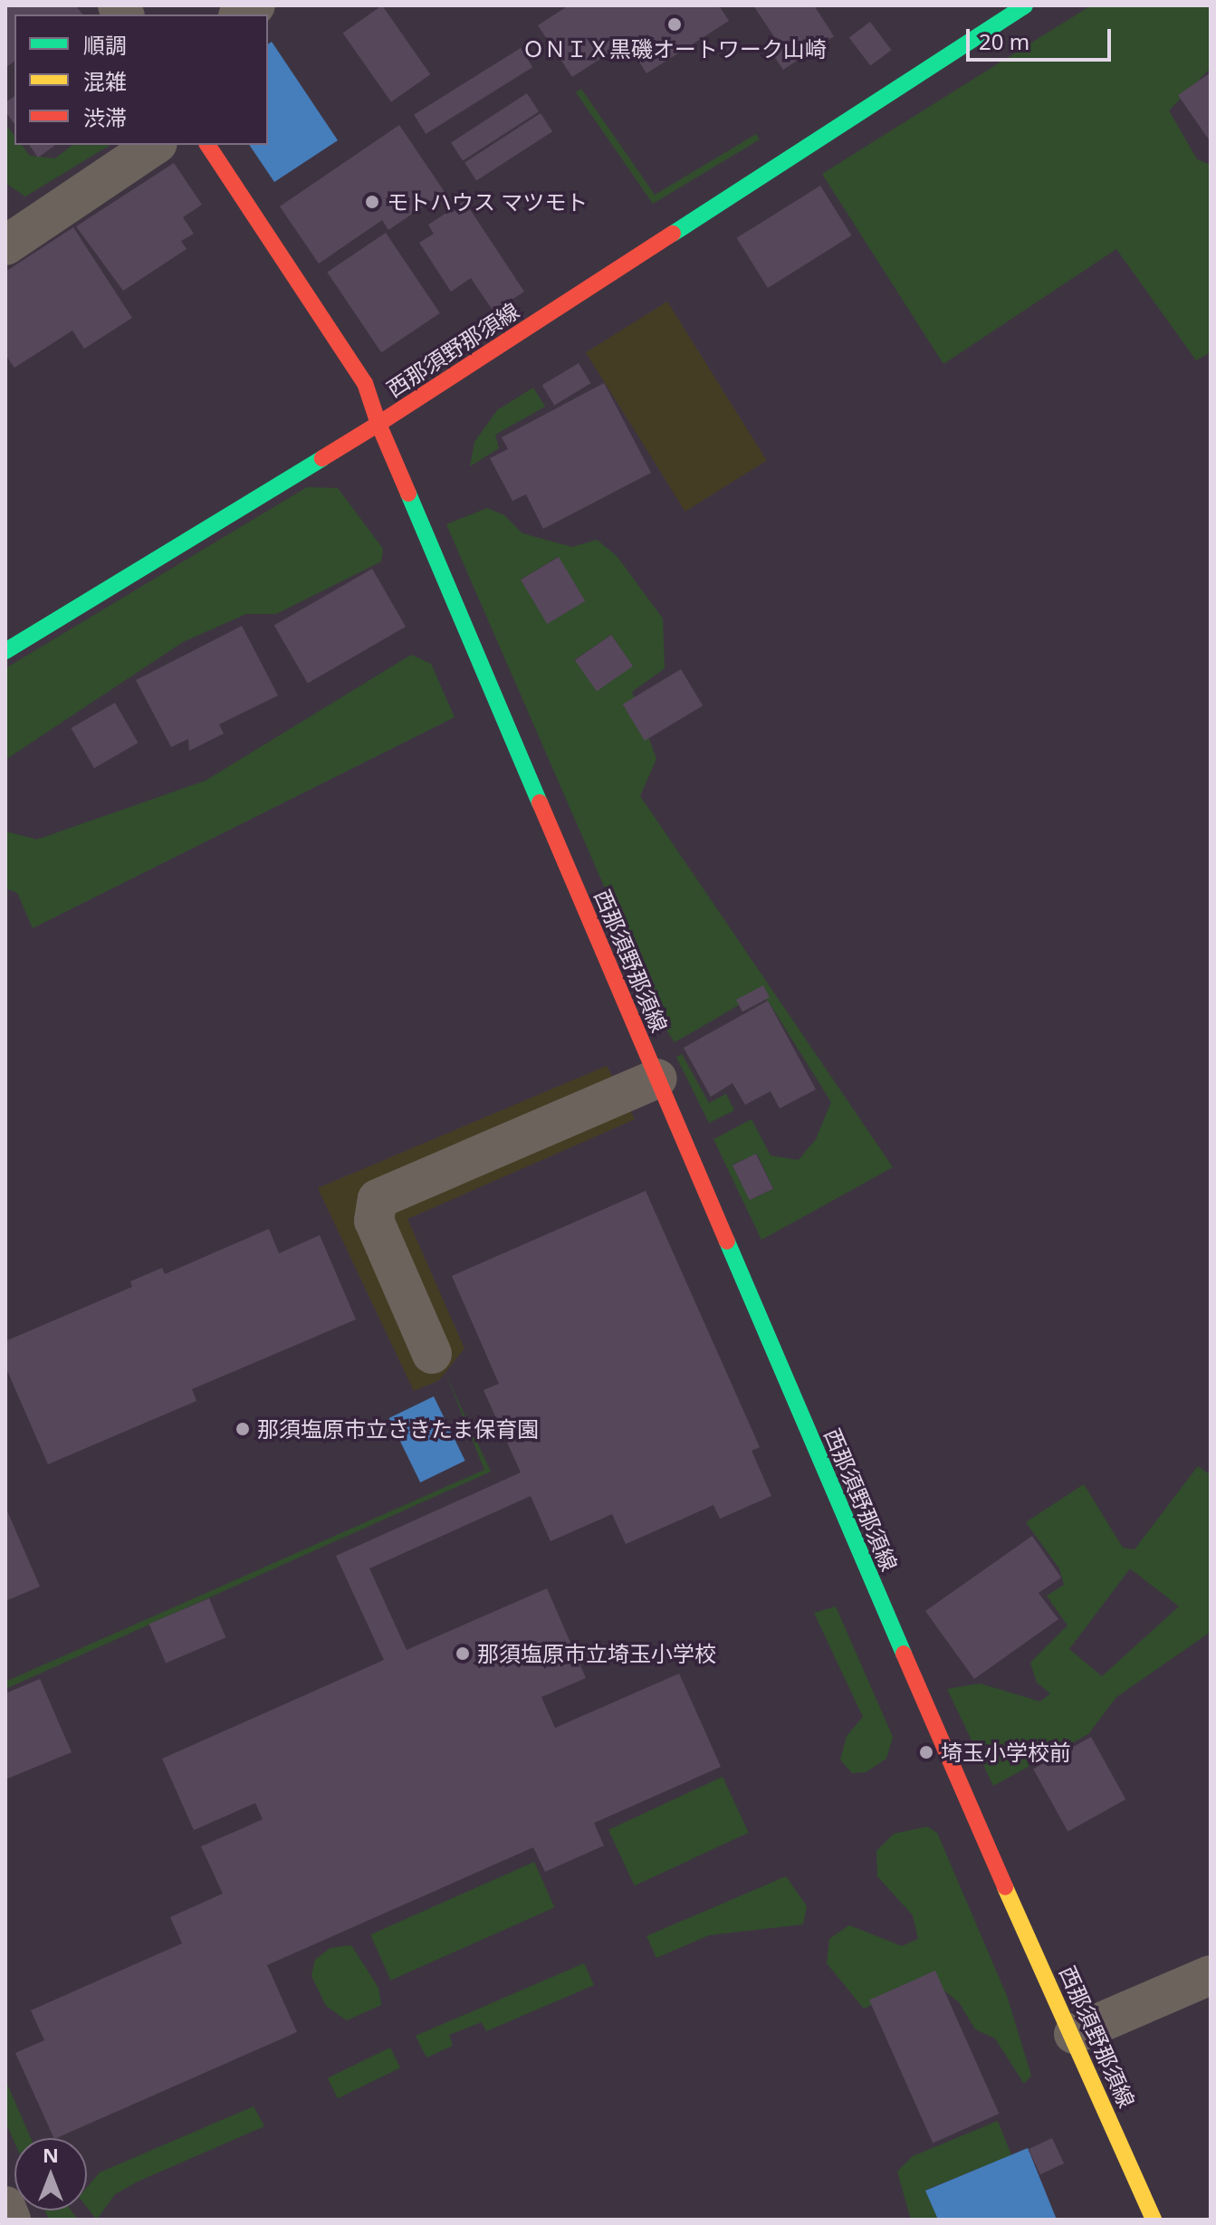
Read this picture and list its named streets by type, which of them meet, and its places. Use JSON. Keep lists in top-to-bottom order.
{
  "streets": {
    "main road": ["西那須野那須線"]
  },
  "places": [
    "ＯＮＩＸ黒磯オートワーク山崎",
    "モトハウス マツモト",
    "那須塩原市立さきたま保育園",
    "那須塩原市立埼玉小学校",
    "埼玉小学校前"
  ],
  "legend": ["順調", "混雑", "渋滞"],
  "scale_bar": "20 m",
  "north": "top"
}
